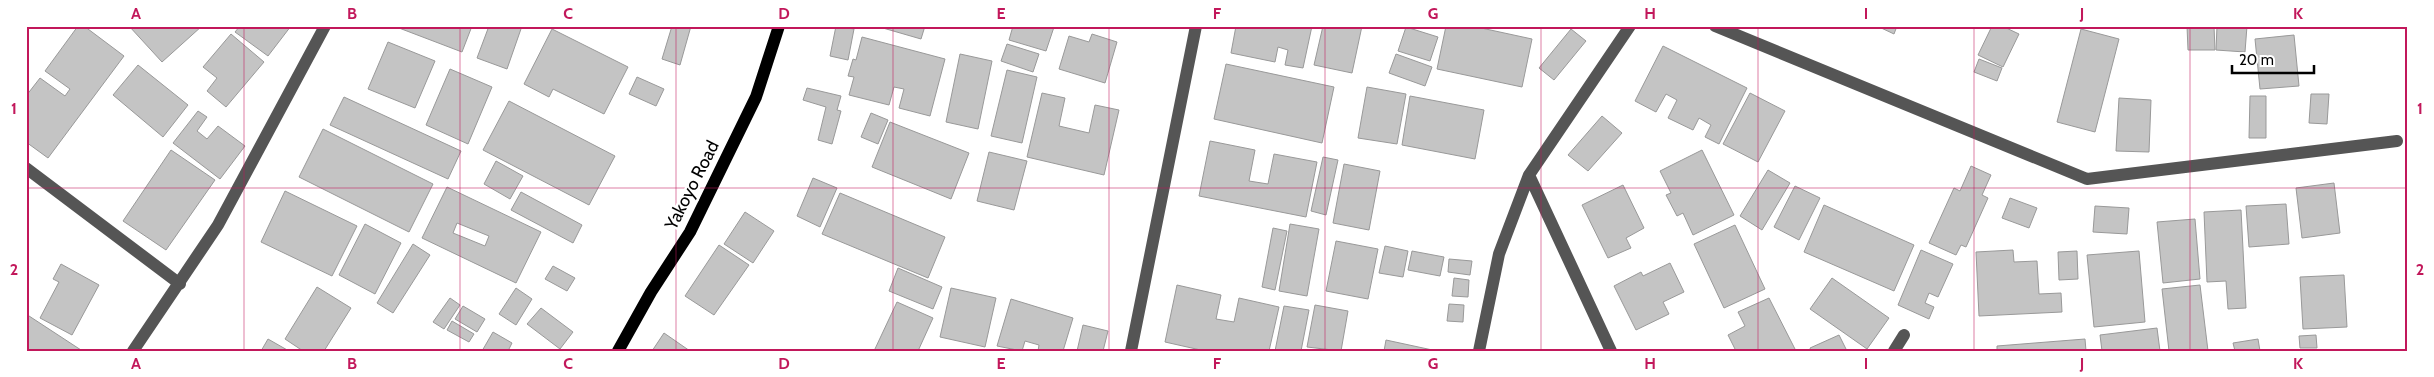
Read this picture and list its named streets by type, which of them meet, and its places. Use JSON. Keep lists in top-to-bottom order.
{
  "streets": {
    "main road": ["Yakoyo Road"]
  },
  "scale_bar": "20 m",
  "grid": {
    "columns": [
      "A",
      "B",
      "C",
      "D",
      "E",
      "F",
      "G",
      "H",
      "I",
      "J",
      "K"
    ],
    "rows": ["1", "2"]
  }
}
